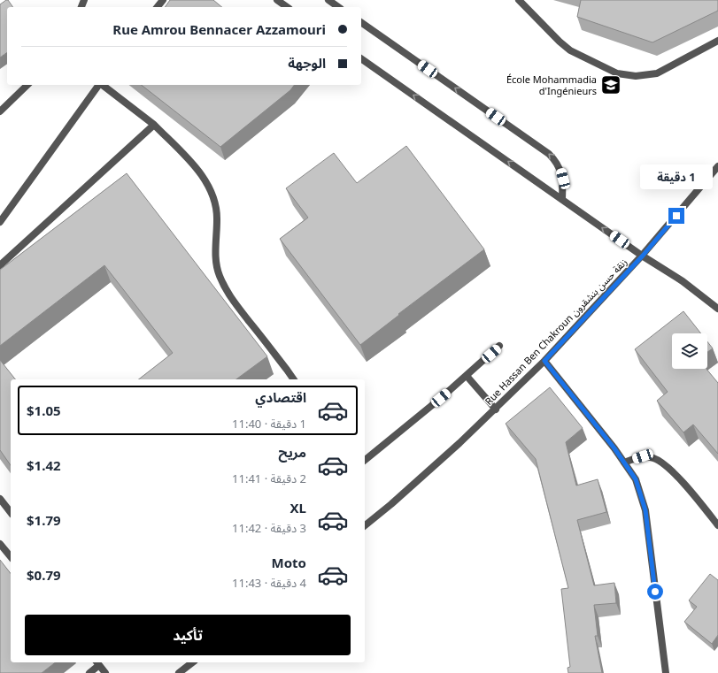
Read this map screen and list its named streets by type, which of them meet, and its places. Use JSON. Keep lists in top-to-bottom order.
{
  "streets": {
    "street": ["Rue Hassan Ben Chakroun زنقة حسن بنشقرون"]
  },
  "places": {
    "school or university": ["École Mohammadia d'Ingénieurs"]
  },
  "page": {
    "banner": ["Rue Amrou Bennacer Azzamouri", "الوجهة"],
    "bubble": "1 دقيقة",
    "list": [
      {
        "name": "اقتصادي",
        "note": "1 دقيقة · 11:40",
        "value": "$1.05"
      },
      {
        "name": "مريح",
        "note": "2 دقيقة · 11:41",
        "value": "$1.42"
      },
      {
        "name": "XL",
        "note": "3 دقيقة · 11:42",
        "value": "$1.79"
      },
      {
        "name": "Moto",
        "note": "4 دقيقة · 11:43",
        "value": "$0.79"
      }
    ],
    "buttons": "تأكيد"
  }
}
